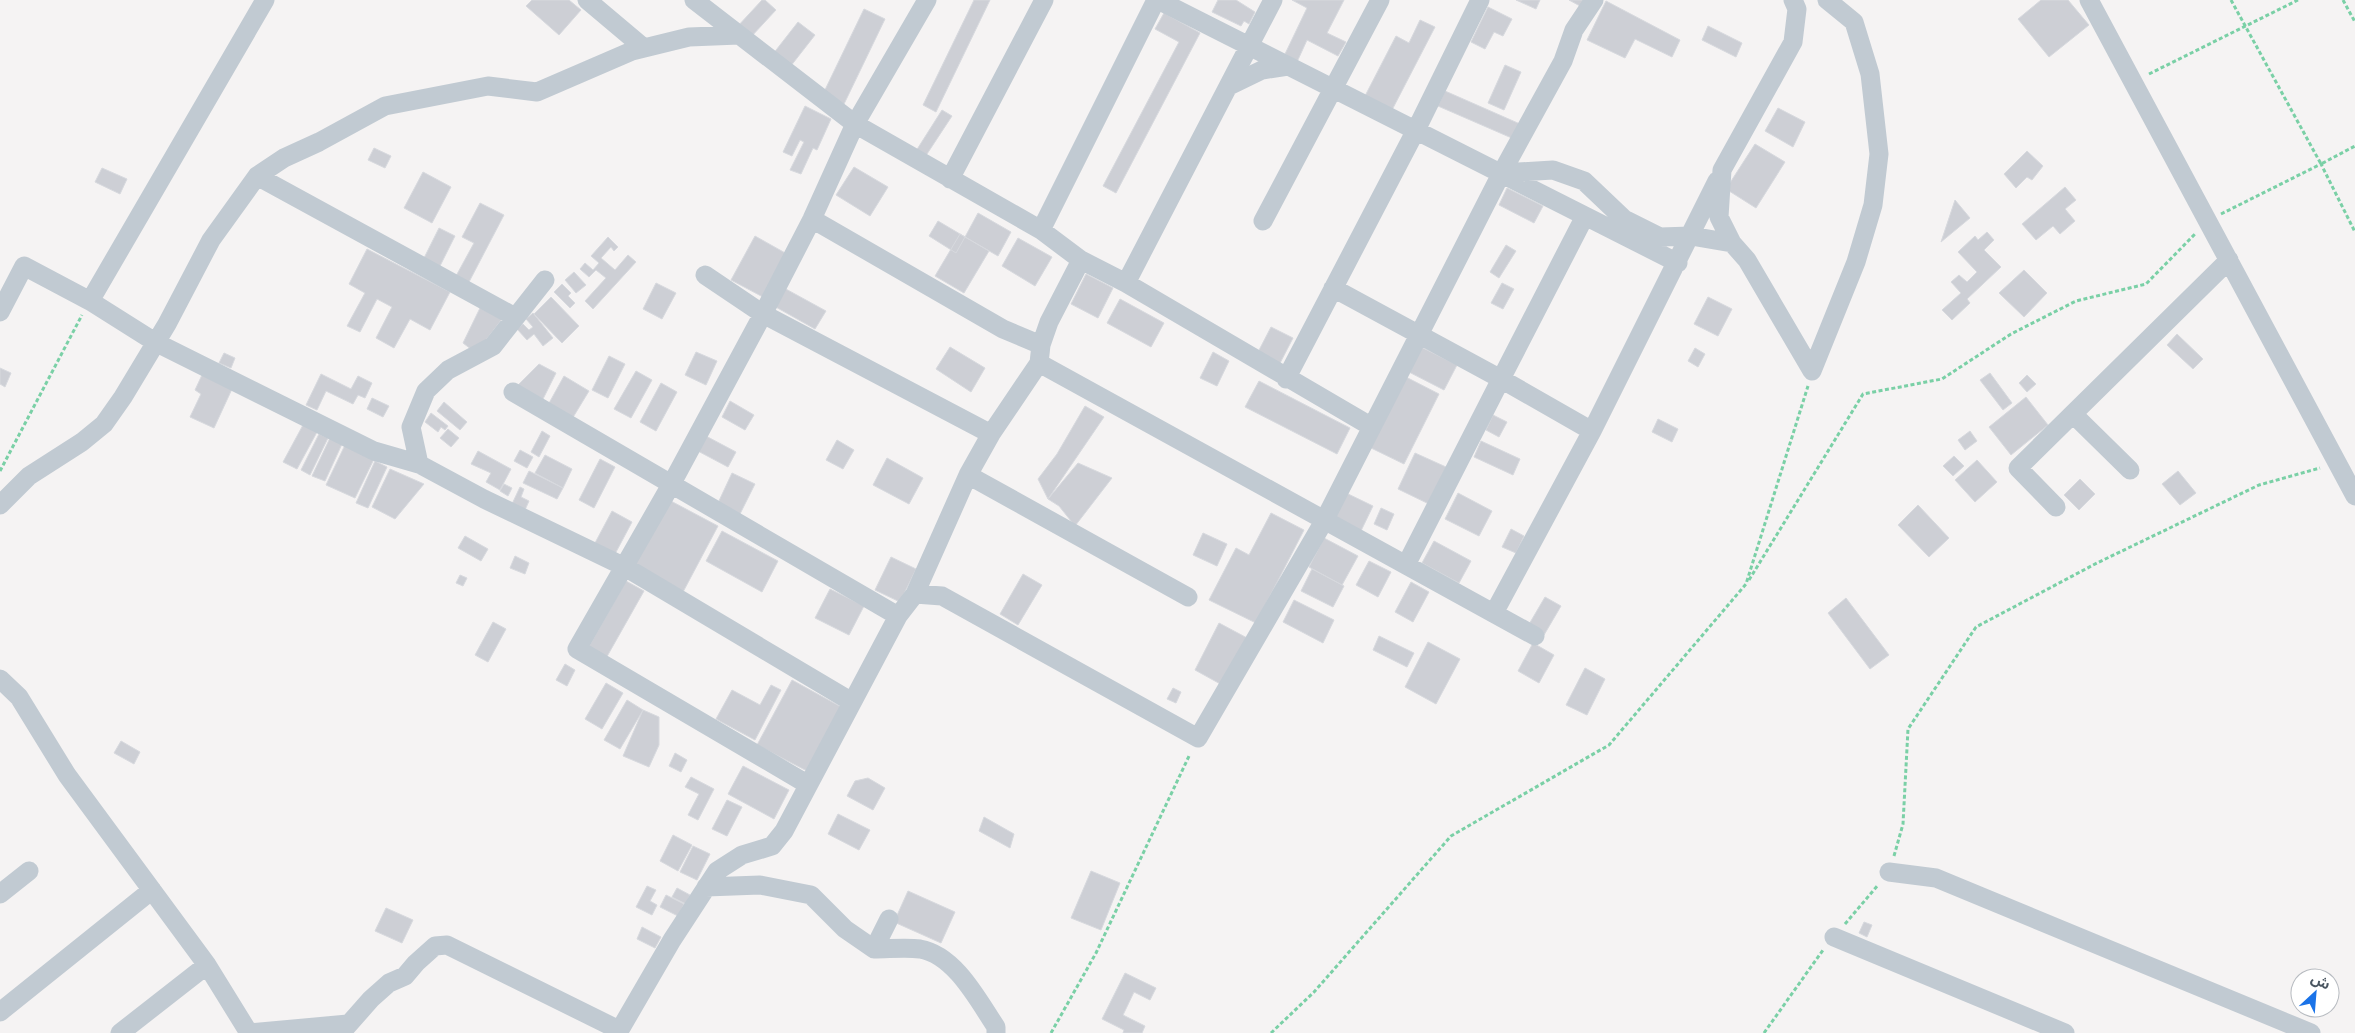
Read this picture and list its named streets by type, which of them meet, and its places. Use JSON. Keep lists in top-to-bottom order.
{
  "north": "top right"
}
